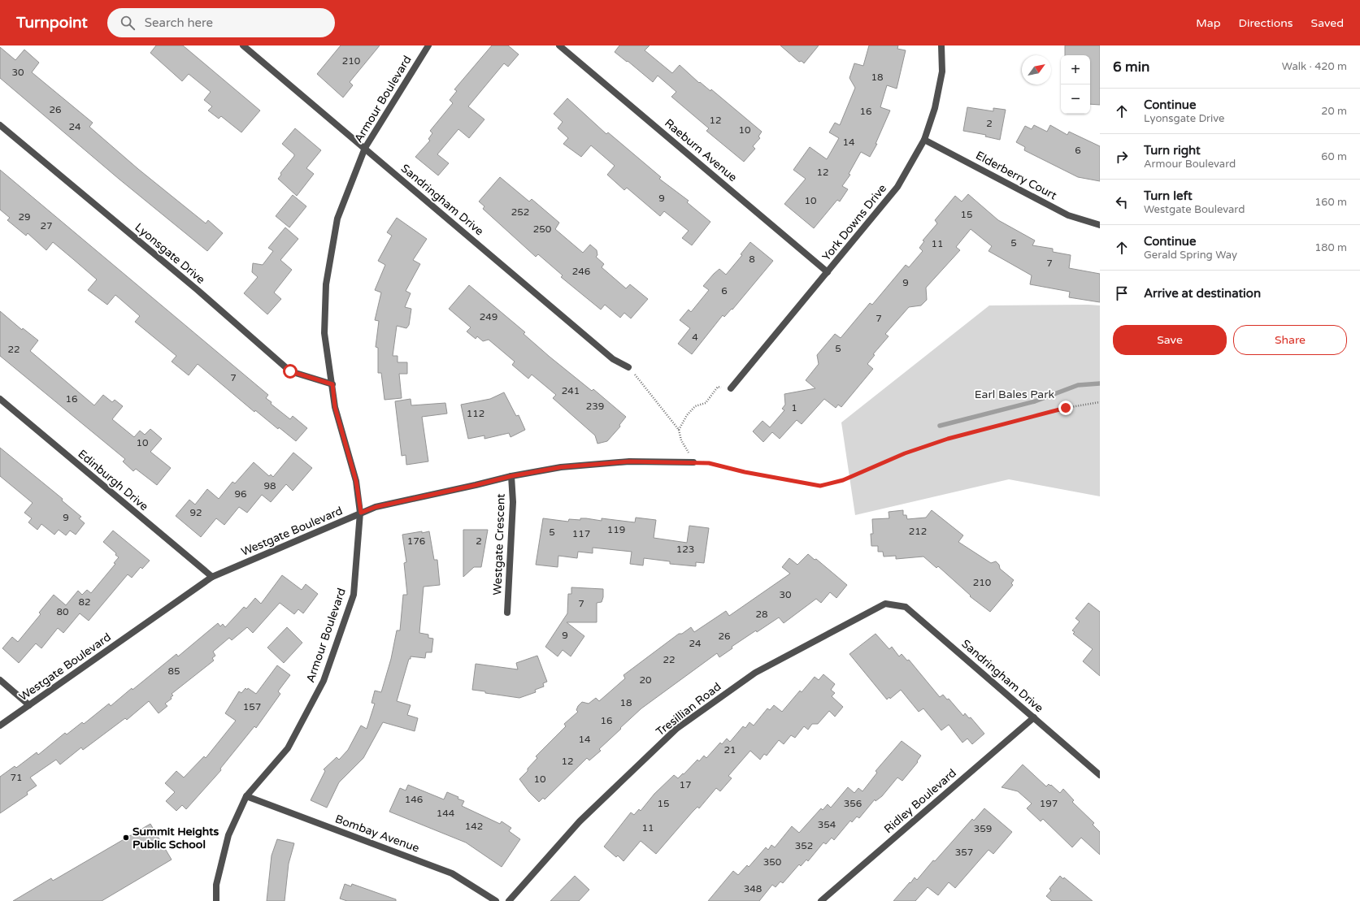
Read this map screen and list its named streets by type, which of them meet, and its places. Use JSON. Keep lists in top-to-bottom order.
{
  "streets": {
    "street": [
      "Armour Boulevard",
      "Raeburn Avenue",
      "Elderberry Court",
      "Sandringham Drive",
      "York Downs Drive",
      "Lyonsgate Drive",
      "Edinburgh Drive",
      "Westgate Boulevard",
      "Westgate Crescent",
      "Tresillian Road",
      "Ridley Boulevard",
      "Bombay Avenue"
    ]
  },
  "crossings": [
    ["Armour Boulevard", "Sandringham Drive"],
    ["Armour Boulevard", "Lyonsgate Drive"],
    ["Armour Boulevard", "Westgate Boulevard"],
    ["Armour Boulevard", "Bombay Avenue"],
    ["Raeburn Avenue", "York Downs Drive"],
    ["Elderberry Court", "York Downs Drive"],
    ["Sandringham Drive", "Tresillian Road"],
    ["Sandringham Drive", "Ridley Boulevard"],
    ["Edinburgh Drive", "Westgate Boulevard"],
    ["Westgate Boulevard", "Westgate Crescent"]
  ],
  "parks": ["Earl Bales Park"],
  "places": ["Summit Heights Public School"],
  "house_numbers": [
    "210",
    "30",
    "18",
    "26",
    "16",
    "12",
    "2",
    "24",
    "10",
    "14",
    "6",
    "12",
    "9",
    "10",
    "252",
    "15",
    "29",
    "27",
    "250",
    "5",
    "11",
    "8",
    "7",
    "246",
    "9",
    "6",
    "249",
    "7",
    "4",
    "5",
    "22",
    "7",
    "241",
    "16",
    "239",
    "1",
    "112",
    "10",
    "98",
    "96",
    "92",
    "9",
    "119",
    "212",
    "5",
    "117",
    "176",
    "2",
    "123",
    "210",
    "30",
    "82",
    "7",
    "80",
    "28",
    "9",
    "26",
    "24",
    "22",
    "85",
    "20",
    "18",
    "157",
    "16",
    "14",
    "21",
    "12",
    "71",
    "10",
    "17",
    "146",
    "15",
    "356",
    "197",
    "144",
    "354",
    "142",
    "11",
    "359",
    "352",
    "357",
    "350",
    "348"
  ],
  "north": "top right",
  "page": {
    "header": "Turnpoint",
    "search": "Search here",
    "nav": ["Map", "Directions", "Saved"],
    "heading": ["6 min", "Walk · 420 m"],
    "map_buttons": ["+", "−"],
    "list": [
      ["Continue", "Lyonsgate Drive", "20 m"],
      ["Turn right", "Armour Boulevard", "60 m"],
      ["Turn left", "Westgate Boulevard", "160 m"],
      ["Continue", "Gerald Spring Way", "180 m"],
      "Arrive at destination"
    ],
    "buttons": ["Save", "Share"]
  }
}
